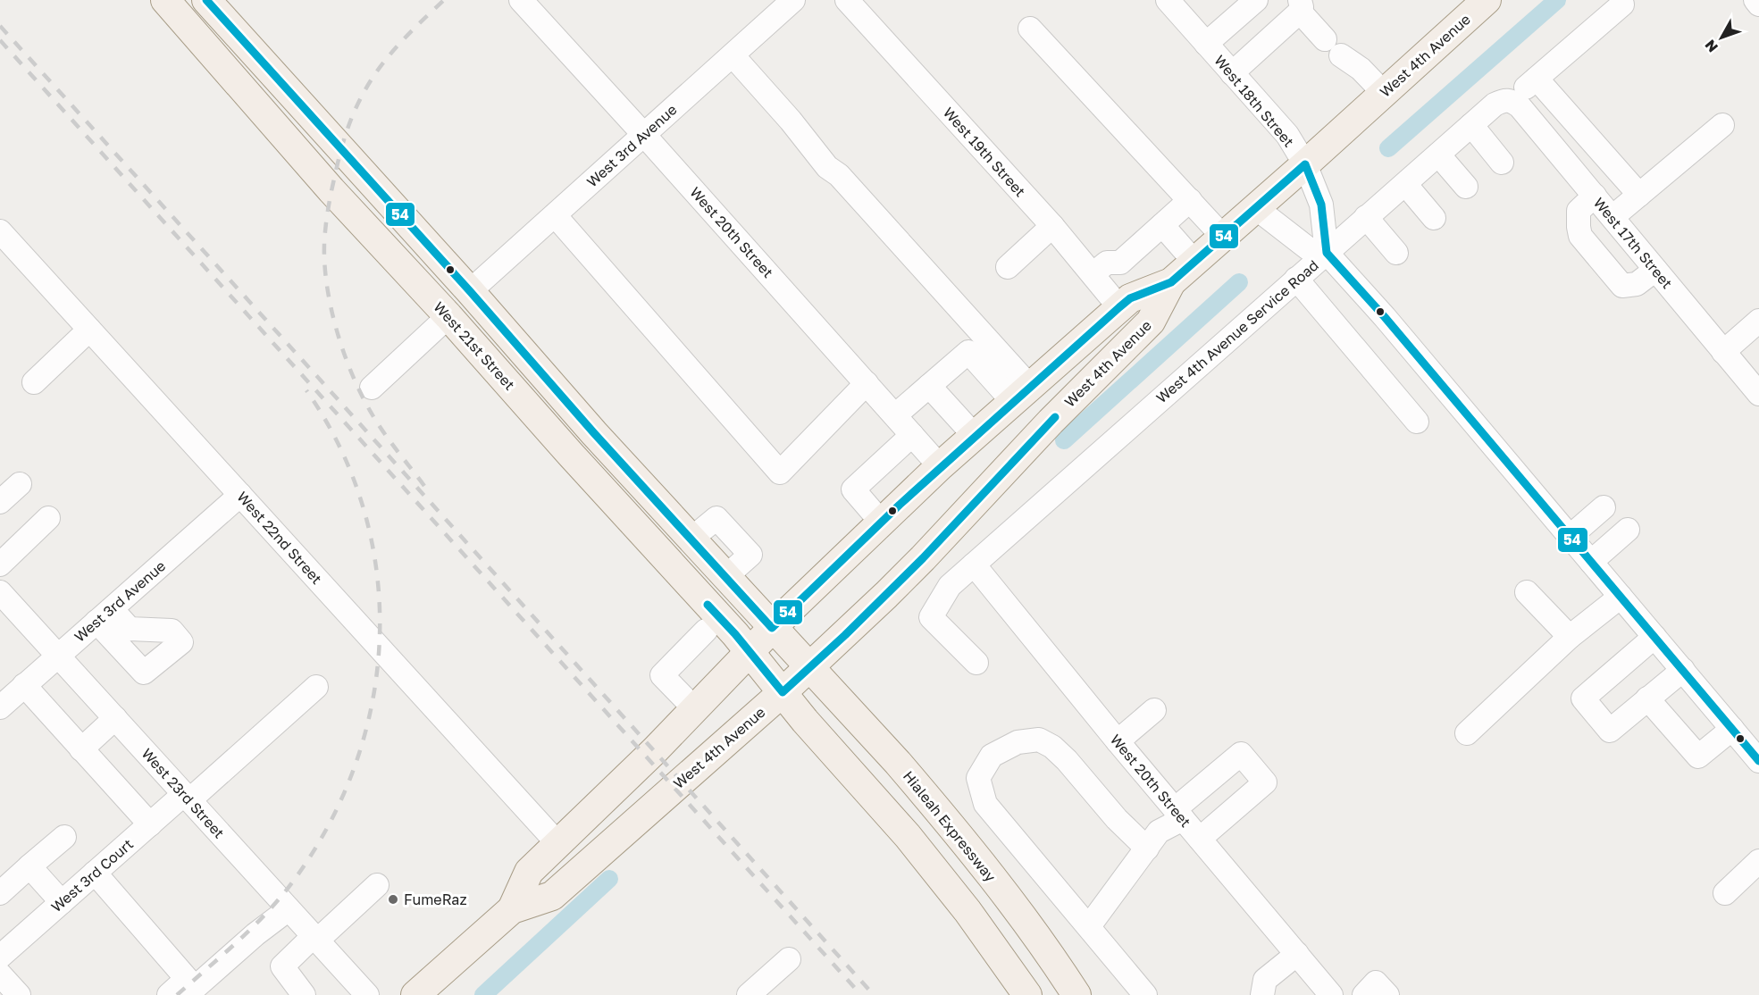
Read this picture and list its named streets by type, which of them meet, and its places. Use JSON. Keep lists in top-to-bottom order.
{
  "streets": {
    "main road": ["West 4th Avenue", "West 21st Street", "Hialeah Expressway"],
    "street": [
      "West 18th Street",
      "West 3rd Avenue",
      "West 19th Street",
      "West 20th Street",
      "West 17th Street",
      "West 4th Avenue Service Road",
      "West 22nd Street",
      "West 23rd Street",
      "West 3rd Court"
    ]
  },
  "crossings": [
    ["West 4th Avenue", "West 18th Street"],
    ["West 4th Avenue", "West 19th Street"],
    ["West 4th Avenue", "West 20th Street"],
    ["West 4th Avenue", "West 21st Street"],
    ["West 4th Avenue", "West 22nd Street"],
    ["West 4th Avenue", "Hialeah Expressway"],
    ["West 18th Street", "West 4th Avenue Service Road"],
    ["West 3rd Avenue", "West 20th Street"],
    ["West 3rd Avenue", "West 22nd Street"],
    ["West 3rd Avenue", "West 23rd Street"],
    ["West 20th Street", "West 4th Avenue Service Road"],
    ["West 17th Street", "West 4th Avenue Service Road"],
    ["West 23rd Street", "West 3rd Court"]
  ],
  "places": ["FumeRaz"],
  "lines": ["transit line 54"],
  "north": "bottom left"
}
